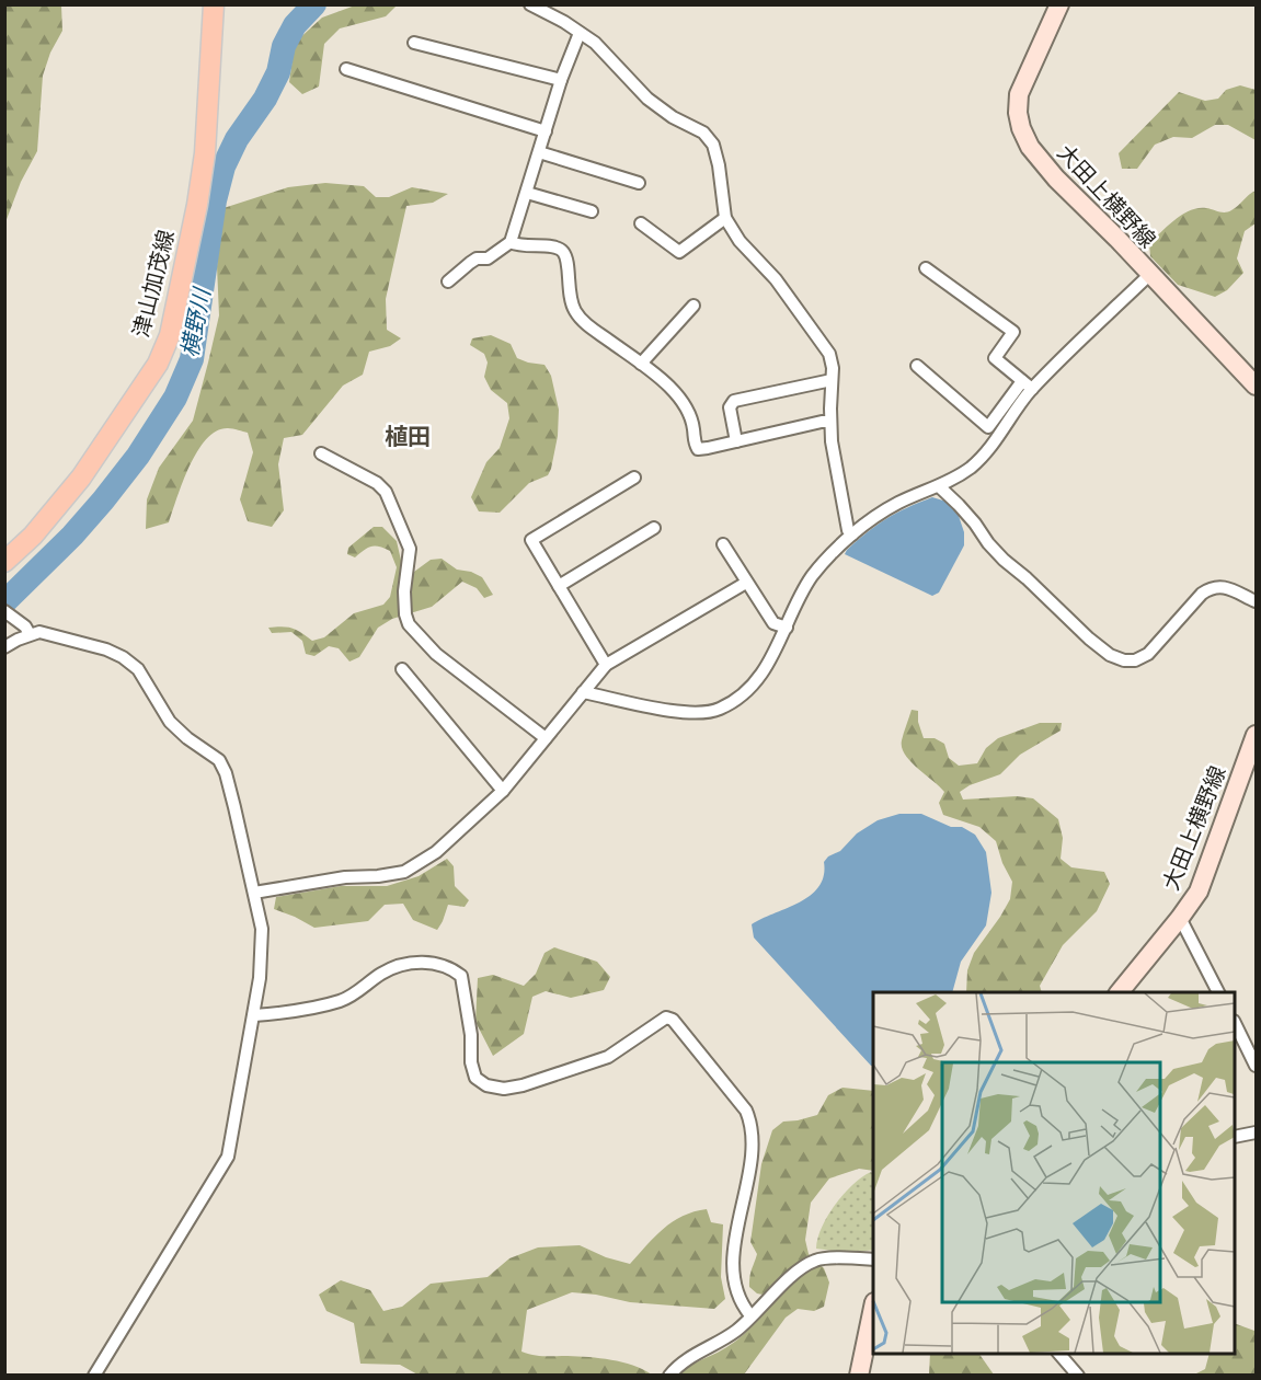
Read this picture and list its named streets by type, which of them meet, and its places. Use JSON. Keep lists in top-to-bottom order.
{
  "streets": {
    "main road": ["大田上横野線", "津山加茂線"]
  },
  "districts": ["植田"],
  "water": ["横野川"]
}
